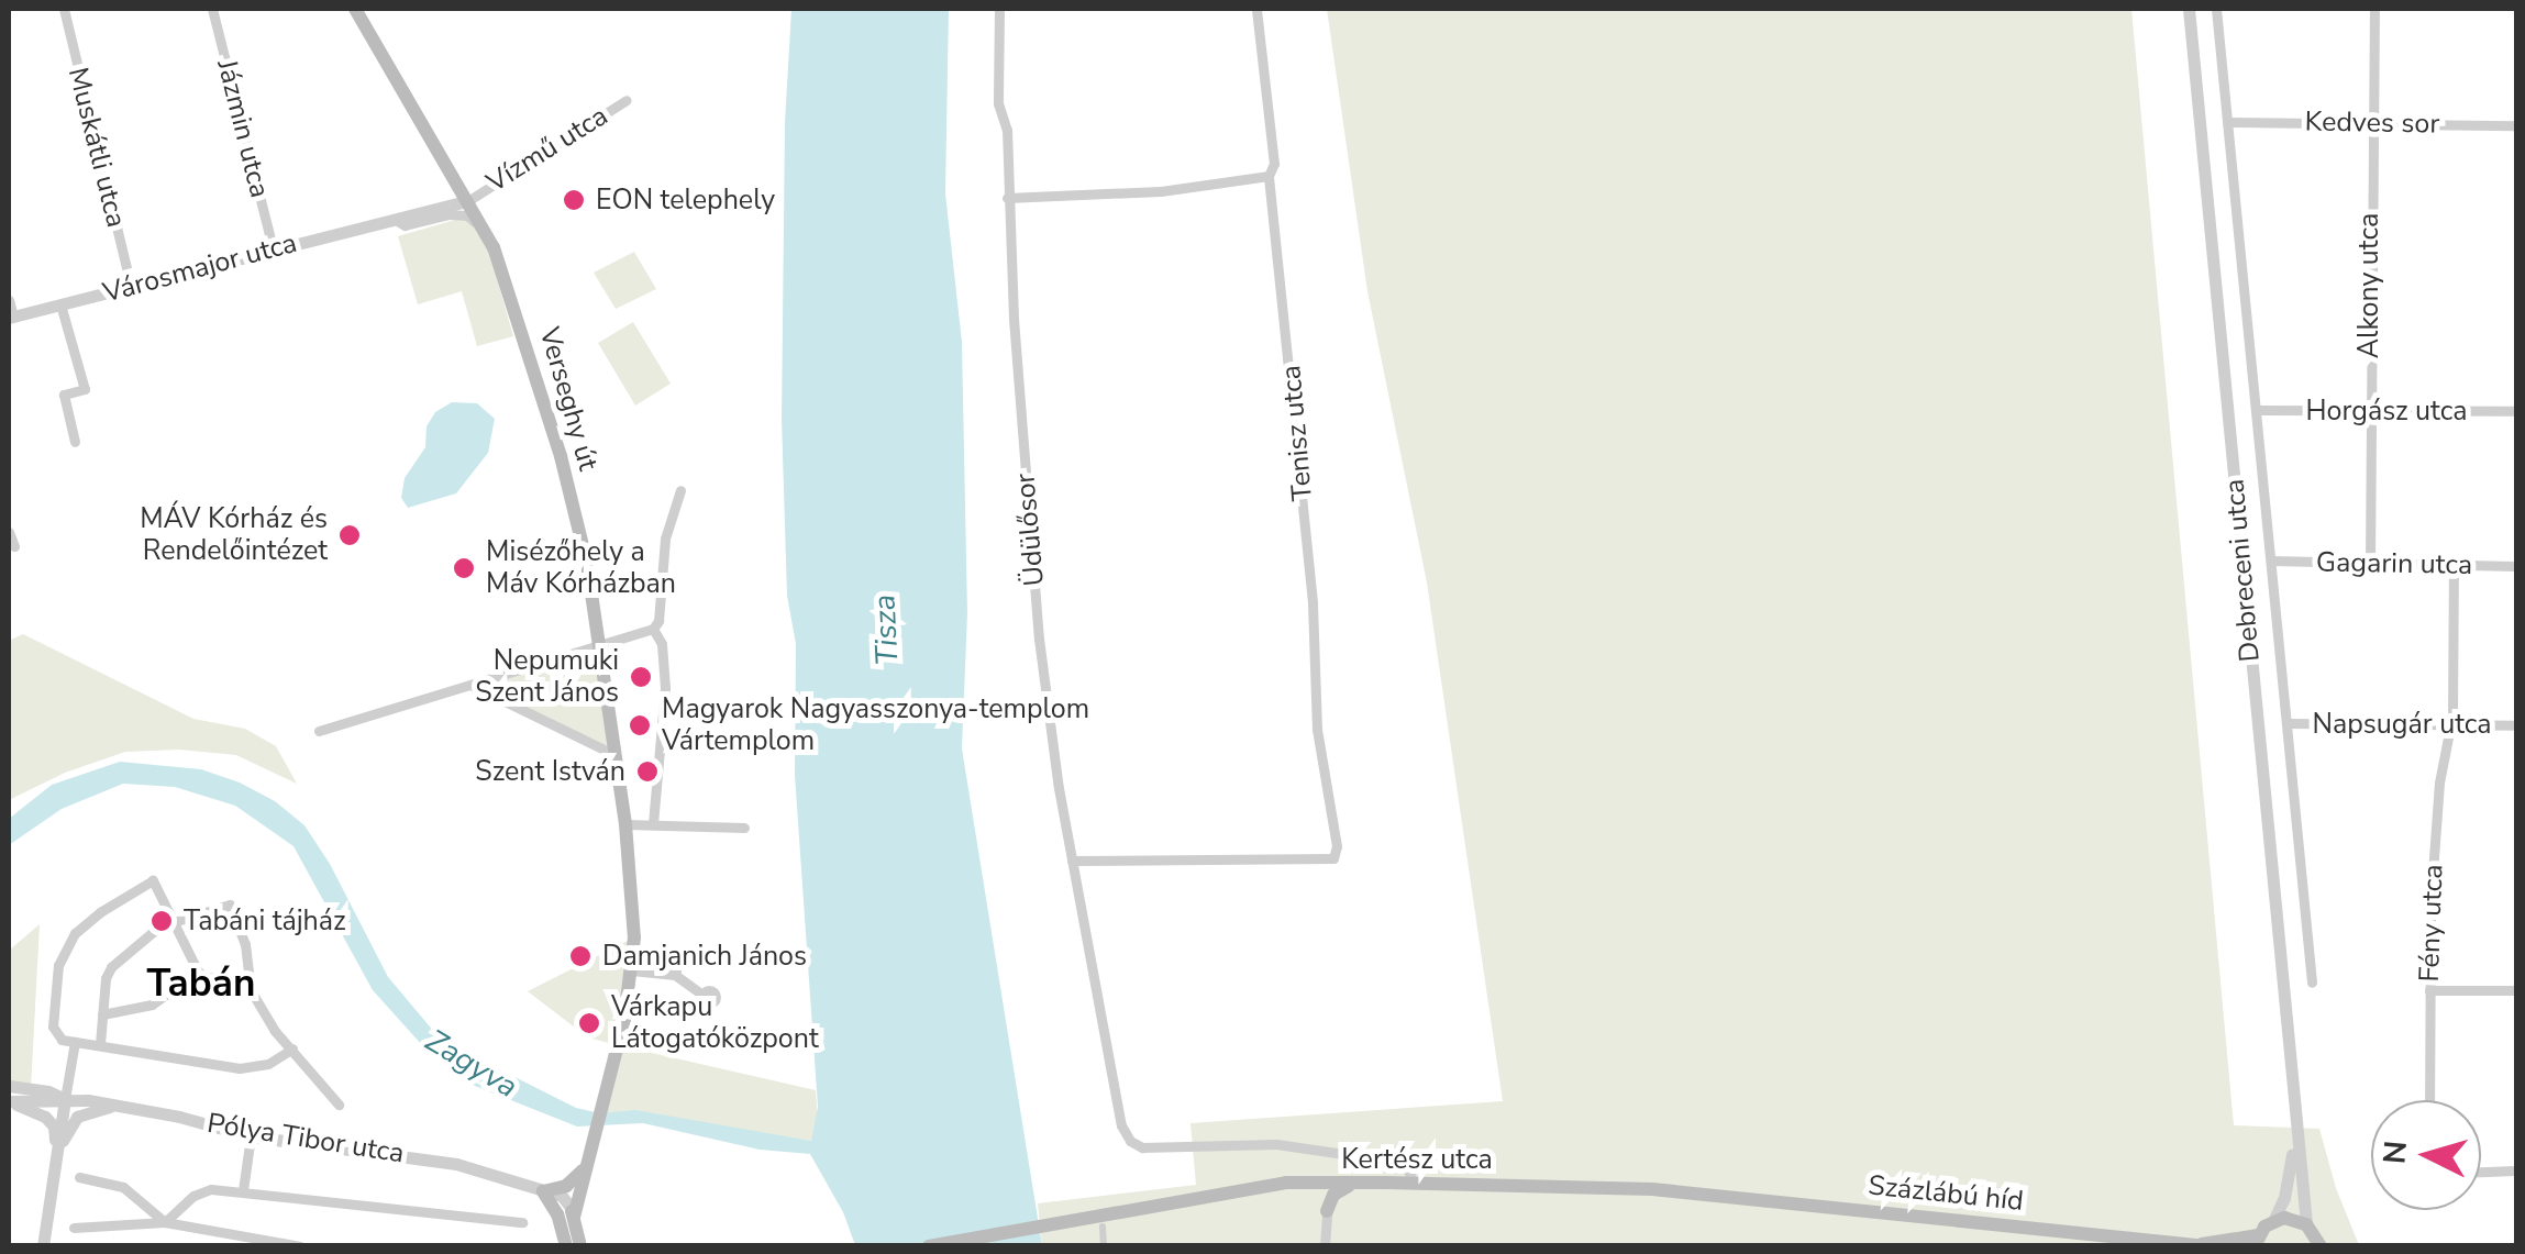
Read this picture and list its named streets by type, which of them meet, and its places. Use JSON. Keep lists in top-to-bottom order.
{
  "streets": {
    "main road": ["Verseghy út", "Kertész utca", "Százlábú híd"],
    "street": [
      "Kedves sor",
      "Jázmin utca",
      "Muskátli utca",
      "Vízmű utca",
      "Városmajor utca",
      "Alkony utca",
      "Horgász utca",
      "Tenisz utca",
      "Üdülősor",
      "Gagarin utca",
      "Debreceni utca",
      "Napsugár utca",
      "Fény utca",
      "Pólya Tibor utca"
    ]
  },
  "crossings": [
    ["Kedves sor", "Alkony utca"],
    ["Kedves sor", "Debreceni utca"],
    ["Jázmin utca", "Városmajor utca"],
    ["Muskátli utca", "Városmajor utca"],
    ["Vízmű utca", "Városmajor utca"],
    ["Vízmű utca", "Verseghy út"],
    ["Városmajor utca", "Verseghy út"],
    ["Alkony utca", "Horgász utca"],
    ["Alkony utca", "Gagarin utca"],
    ["Verseghy út", "Pólya Tibor utca"],
    ["Horgász utca", "Debreceni utca"],
    ["Tenisz utca", "Üdülősor"],
    ["Üdülősor", "Kertész utca"],
    ["Gagarin utca", "Debreceni utca"],
    ["Debreceni utca", "Napsugár utca"],
    ["Napsugár utca", "Fény utca"],
    ["Kertész utca", "Százlábú híd"]
  ],
  "districts": ["Tabán"],
  "water": ["Tisza", "Zagyva"],
  "places": [
    "EON telephely",
    "MÁV Kórház és Rendelőintézet",
    "Misézőhely a Máv Kórházban",
    "Nepumuki Szent János",
    "Magyarok Nagyasszonya-templom Vártemplom",
    "Szent István",
    "Tabáni tájház",
    "Damjanich János",
    "Várkapu Látogatóközpont"
  ],
  "north": "left"
}
